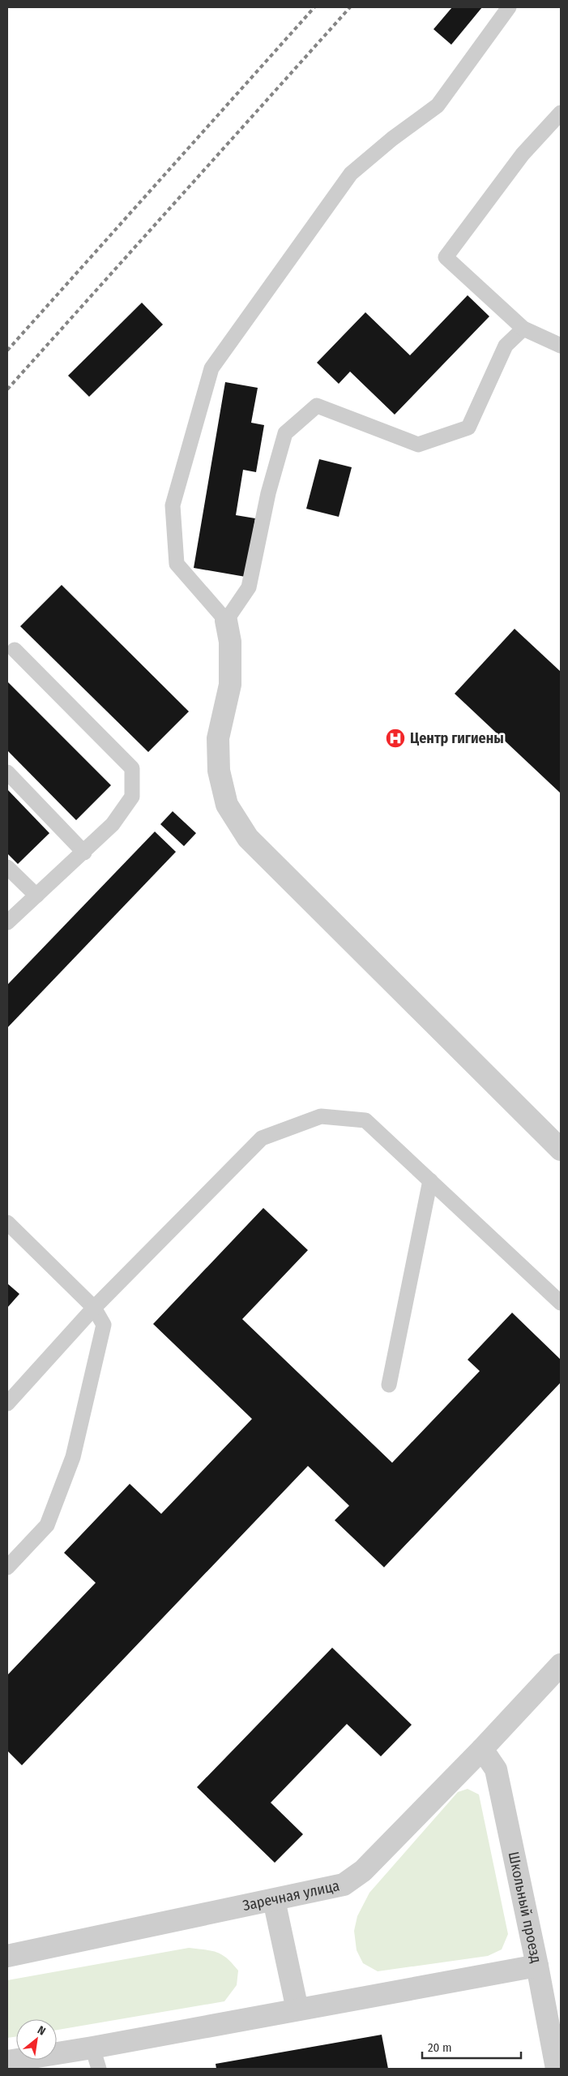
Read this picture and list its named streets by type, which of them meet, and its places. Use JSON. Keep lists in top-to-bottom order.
{
  "streets": {
    "street": ["Заречная улица", "Школьный проезд"]
  },
  "crossings": [
    ["Заречная улица", "Школьный проезд"]
  ],
  "places": {
    "hospital": ["Центр гигиены"]
  },
  "scale_bar": "20 m",
  "north": "top right"
}
